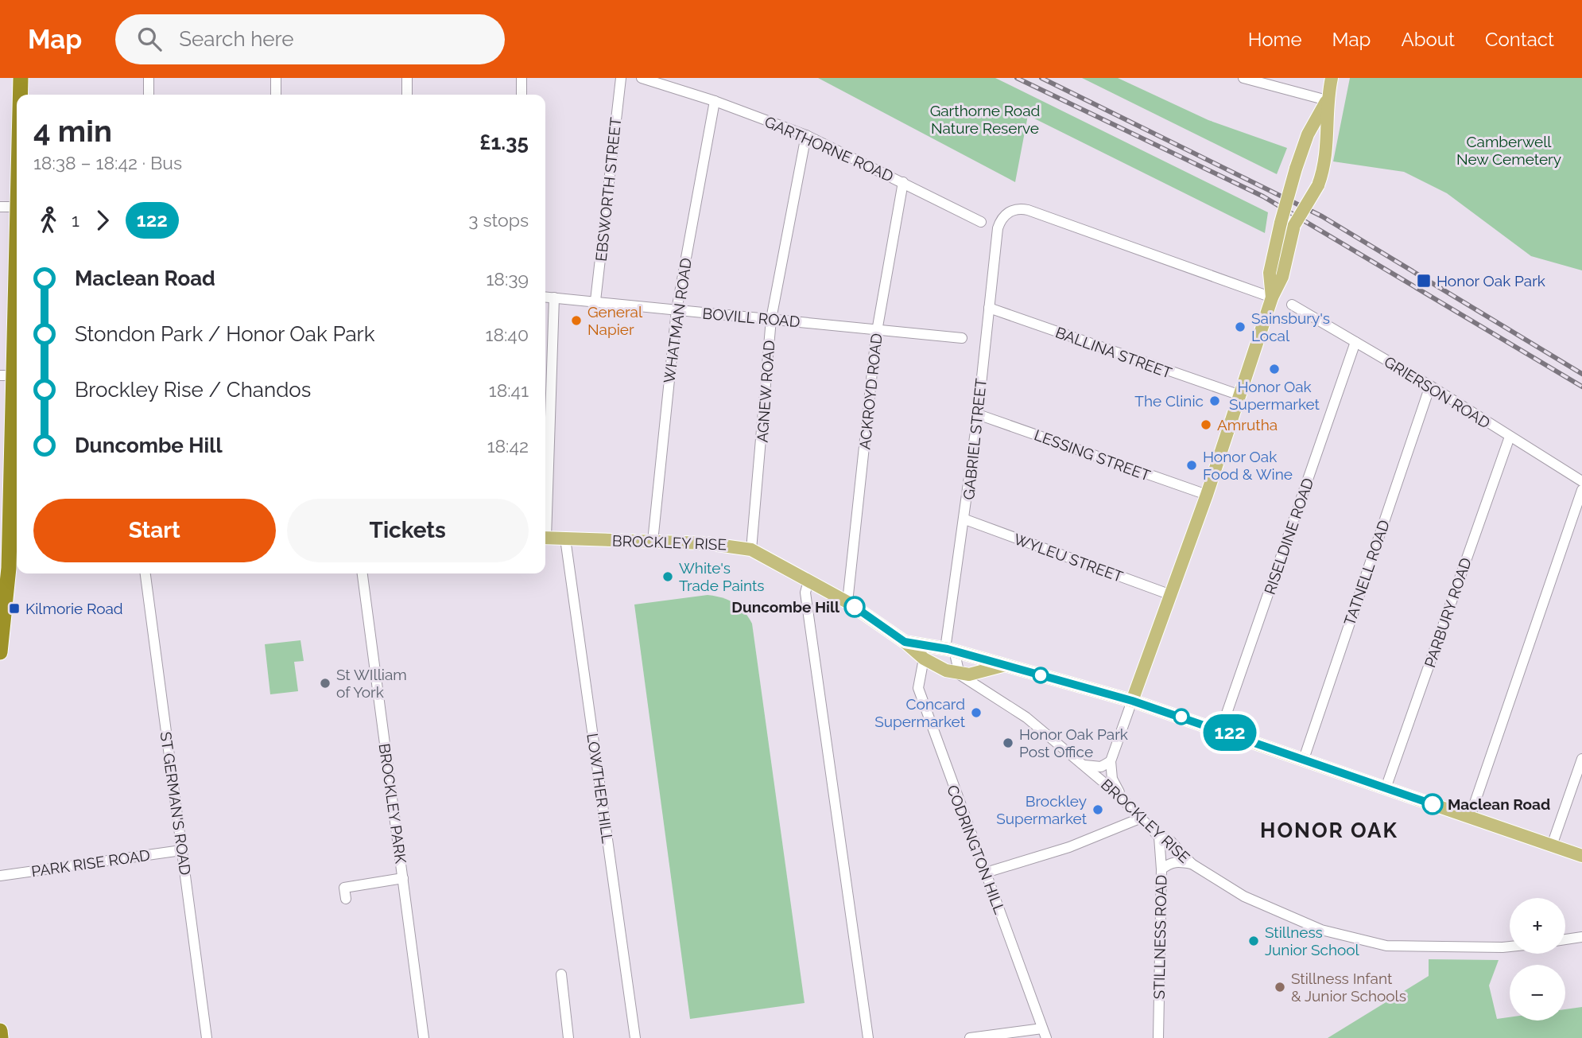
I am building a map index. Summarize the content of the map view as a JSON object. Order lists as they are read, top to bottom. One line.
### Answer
{"streets":{"main road":["BROCKLEY RISE"],"street":["GARTHORNE ROAD","EBSWORTH STREET","BOVILL ROAD","WHATMAN ROAD","BALLINA STREET","AGNEW ROAD","ACKROYD ROAD","GRIERSON ROAD","GABRIEL STREET","LESSING STREET","RISELDINE ROAD","WYLEU STREET","TATNELL ROAD","PARBURY ROAD","LOWTHER HILL","ST GERMAN'S ROAD","BROCKLEY PARK","CODRINGTON HILL","PARK RISE ROAD","STILLNESS ROAD"]},"crossings":[["GARTHORNE ROAD","WHATMAN ROAD"],["GARTHORNE ROAD","AGNEW ROAD"],["GARTHORNE ROAD","ACKROYD ROAD"],["EBSWORTH STREET","BOVILL ROAD"],["BOVILL ROAD","WHATMAN ROAD"],["BOVILL ROAD","AGNEW ROAD"],["BOVILL ROAD","ACKROYD ROAD"],["WHATMAN ROAD","BROCKLEY RISE"],["BALLINA STREET","GABRIEL STREET"],["AGNEW ROAD","BROCKLEY RISE"],["ACKROYD ROAD","BROCKLEY RISE"],["GRIERSON ROAD","RISELDINE ROAD"],["GRIERSON ROAD","TATNELL ROAD"],["GRIERSON ROAD","PARBURY ROAD"],["GABRIEL STREET","LESSING STREET"],["GABRIEL STREET","WYLEU STREET"],["BROCKLEY RISE","LOWTHER HILL"],["BROCKLEY RISE","CODRINGTON HILL"],["BROCKLEY RISE","STILLNESS ROAD"],["ST GERMAN'S ROAD","PARK RISE ROAD"]],"districts":["HONOR OAK"],"parks":["Garthorne Road Nature Reserve","Camberwell New Cemetery"],"places":{"transit":["Honor Oak Park","Kilmorie Road"],"other":["General Napier","Sainsbury's Local","Honor Oak Supermarket","The Clinic","Amrutha","Honor Oak Food & Wine","White's Trade Paints","Duncombe Hill","St WIlliam of York","Concard Supermarket","Honor Oak Park Post Office","Maclean Road","Brockley Supermarket","Stillness Junior School","Stillness Infant & Junior Schools"]},"lines":["bus line 122"],"page":{"header":"Map","search":"Search here","nav":["Home","Map","About","Contact"],"on_map":"122","heading":["4 min","18:38 – 18:42 · Bus","£1.35"],"legs":["1","122","3 stops"],"list":[{"name":"Maclean Road","value":"18:39"},{"name":"Stondon Park / Honor Oak Park","value":"18:40"},{"name":"Brockley Rise / Chandos","value":"18:41"},{"name":"Duncombe Hill","value":"18:42"}],"buttons":["Start","Tickets"],"map_buttons":["+","−"]}}
